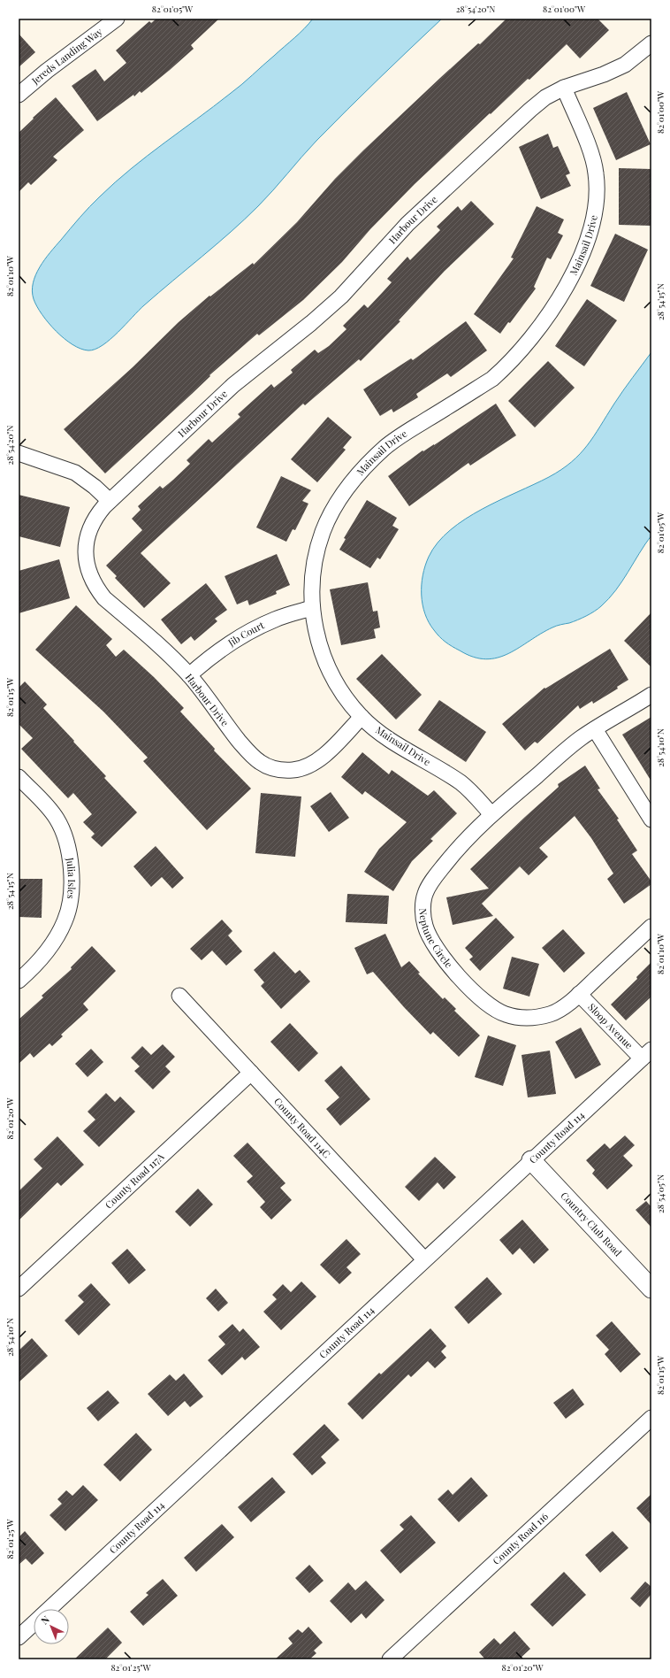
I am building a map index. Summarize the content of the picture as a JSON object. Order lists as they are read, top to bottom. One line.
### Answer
{"streets":{"street":["Jereds Landing Way","Harbour Drive","Mainsail Drive","Jib Court","Julia Isles","Neptune Circle","Sloop Avenue","County Road 114C","County Road 114","County Road 117A","Country Club Road","County Road 116"]},"crossings":[["Harbour Drive","Mainsail Drive"],["Harbour Drive","Jib Court"],["Mainsail Drive","Jib Court"],["Mainsail Drive","Neptune Circle"],["Neptune Circle","Sloop Avenue"],["Sloop Avenue","County Road 114"],["County Road 114C","County Road 114"],["County Road 114C","County Road 117A"],["County Road 114","Country Club Road"]],"north":"top left","coordinates":["82°01'05\"W","28°54'20\"N","82°01'00\"W","82°01'10\"W","28°54'15\"N","82°01'15\"W","28°54'10\"N","82°01'20\"W","28°54'05\"N","82°01'25\"W"]}
